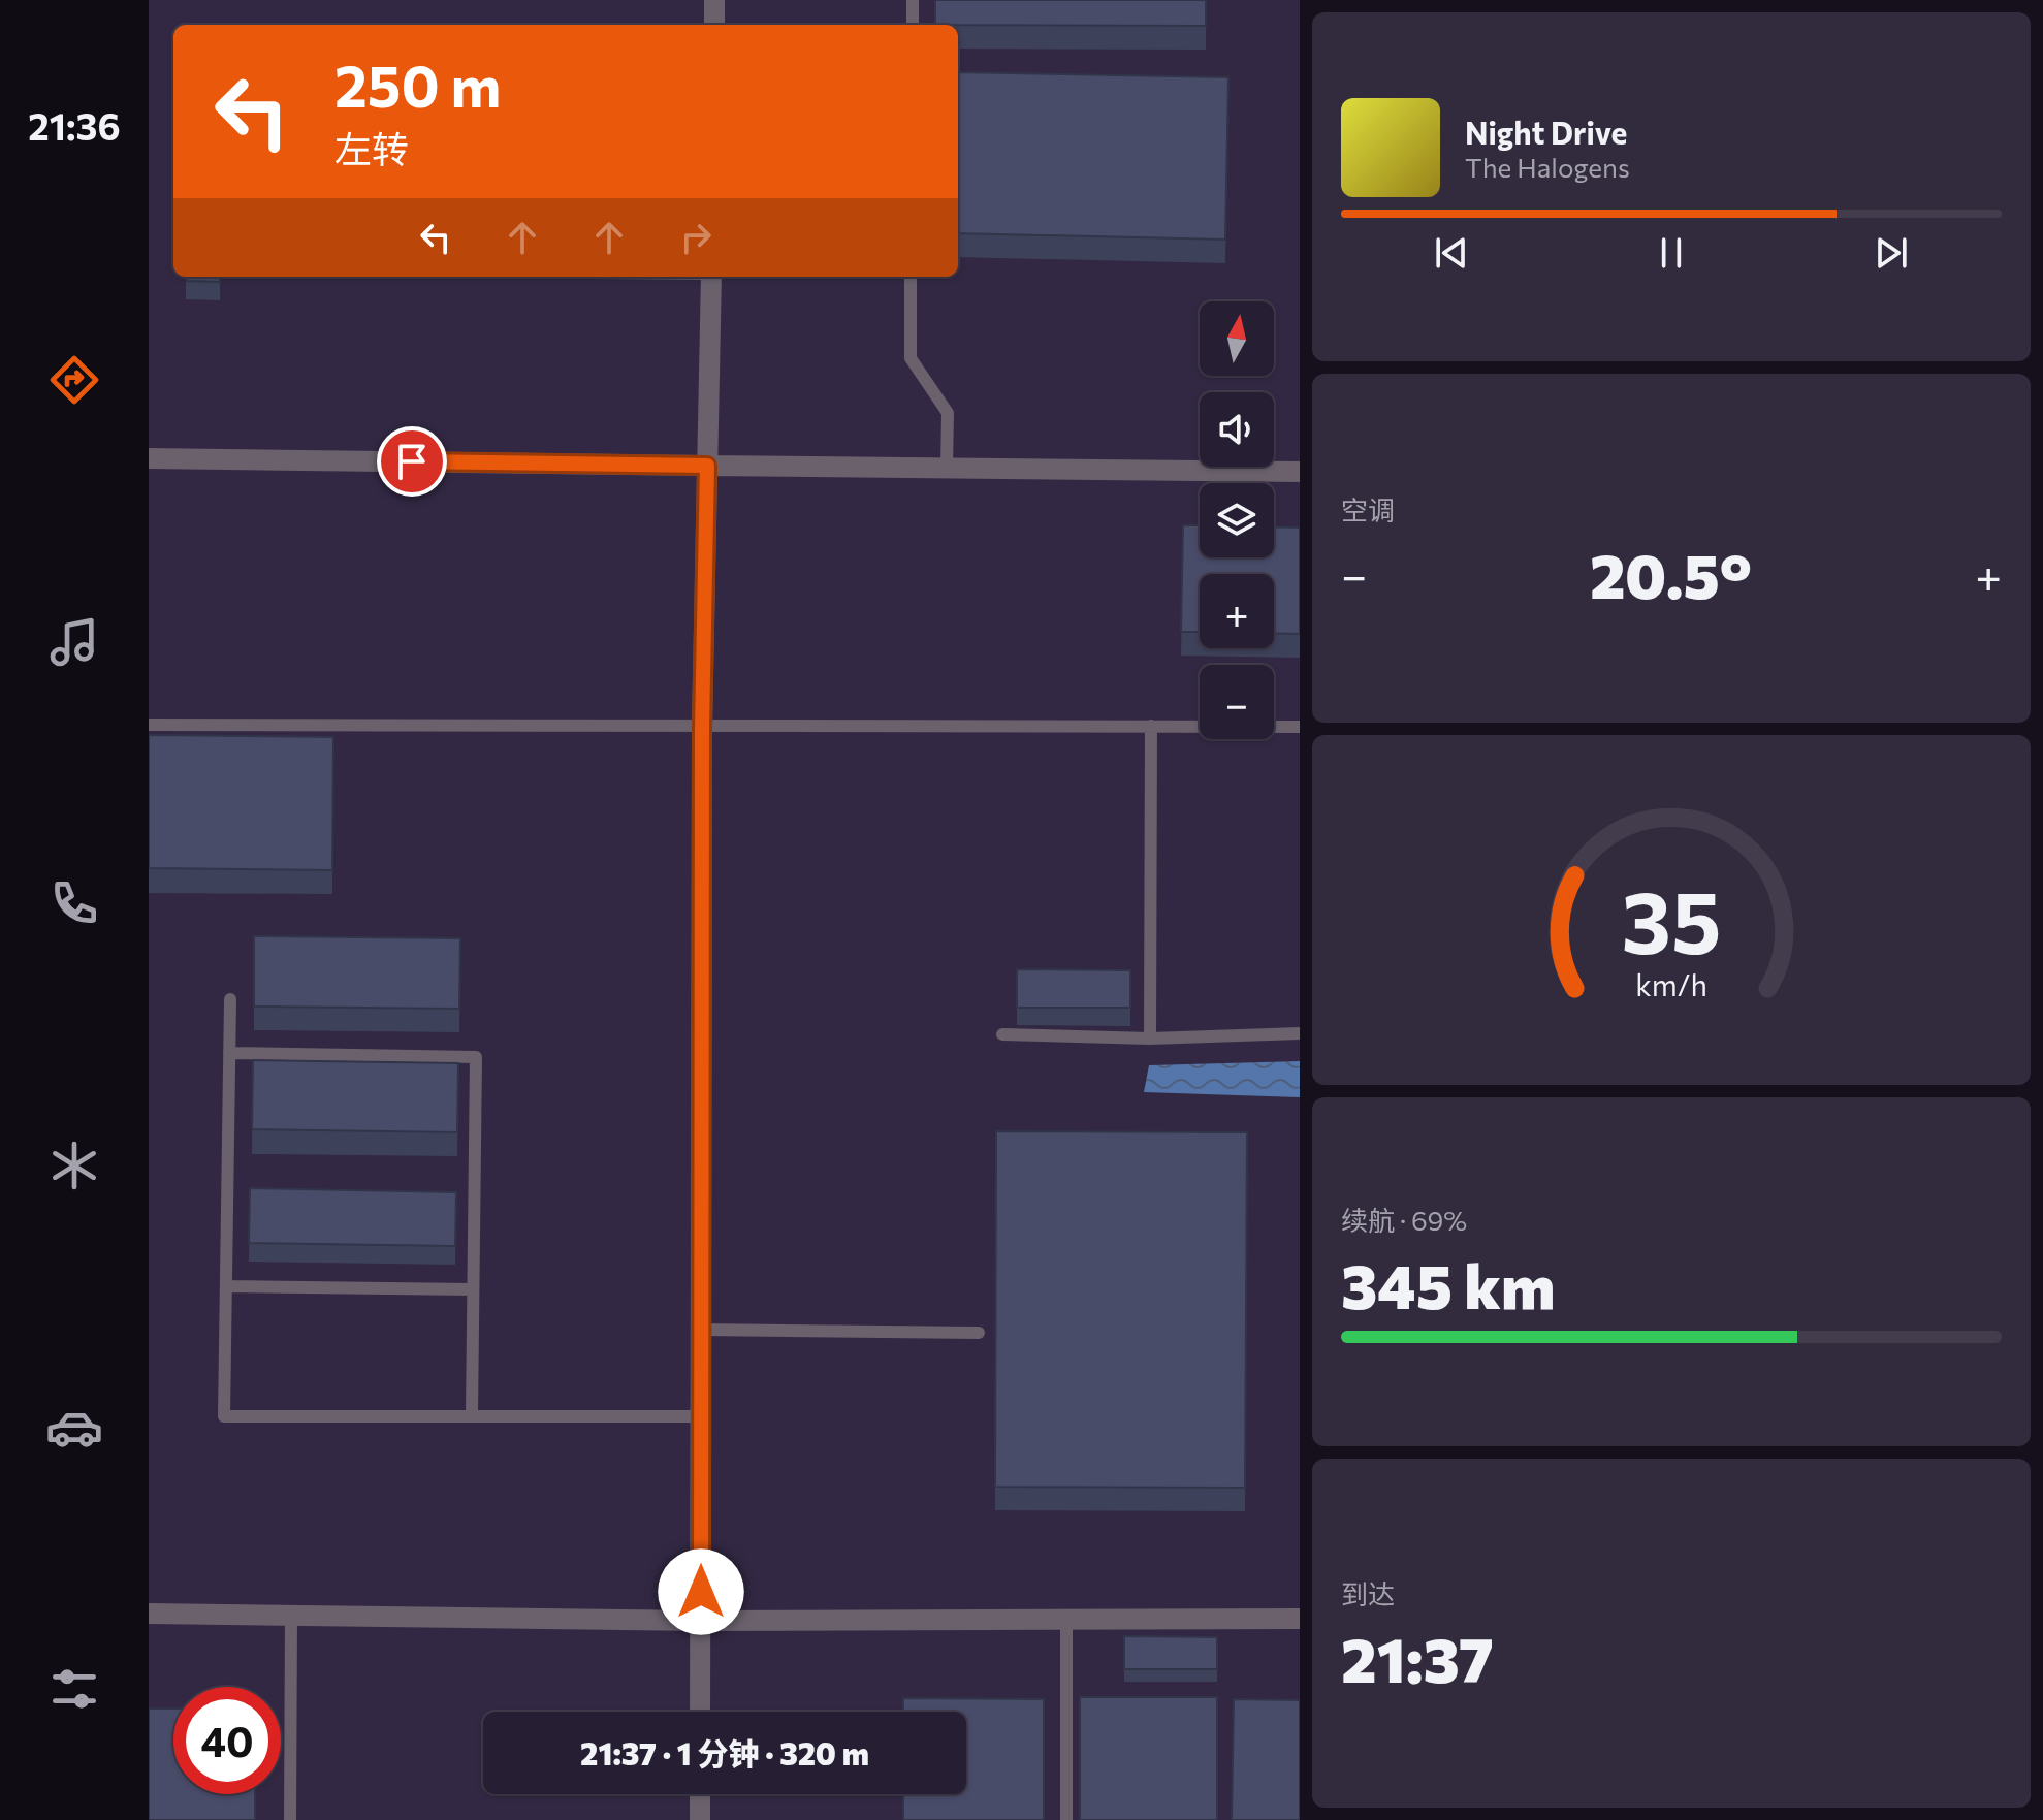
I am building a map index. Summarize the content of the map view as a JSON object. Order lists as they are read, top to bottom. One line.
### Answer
{"north":"top","page":{"tabs":"21:36","turn":["250 m","左转"],"song":["Night Drive","The Halogens"],"map_buttons":["+","−"],"tile":["空调",["续航 · 69%","345 km"],["到达","21:37"]],"heat":["−","20.5°","+"],"limit":"40","trip":"21:37 · 1 分钟 · 320 m","gauge":["35","km/h"]}}
